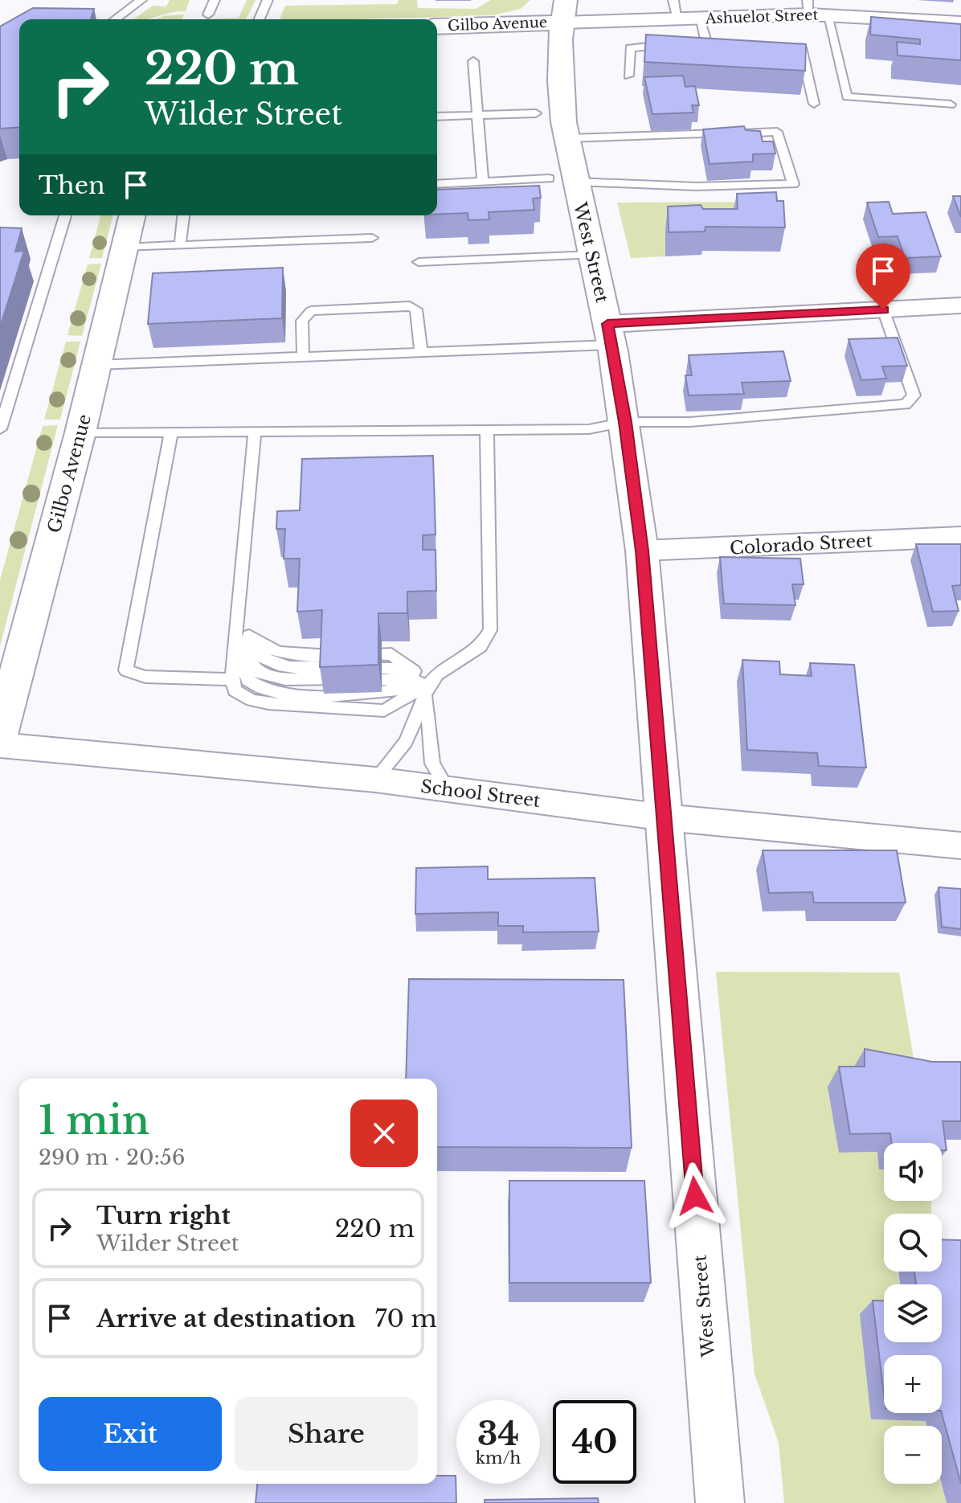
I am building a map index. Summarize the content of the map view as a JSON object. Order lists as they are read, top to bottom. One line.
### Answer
{"streets":{"street":["Ashuelot Street","Gilbo Avenue","West Street","Colorado Street","School Street"]},"crossings":[["Ashuelot Street","Gilbo Avenue"],["Ashuelot Street","West Street"],["Gilbo Avenue","West Street"],["West Street","Colorado Street"],["West Street","School Street"]],"page":{"turn":["220 m","Wilder Street"],"then":"Then","heading":["1 min","290 m · 20:56"],"map_buttons":["+","−"],"list":[{"name":"Turn right","note":"Wilder Street","value":"220 m"},{"name":"Arrive at destination","value":"70 m"}],"buttons":["Exit","Share"],"speed":"34 km/h","limit":"40"}}
